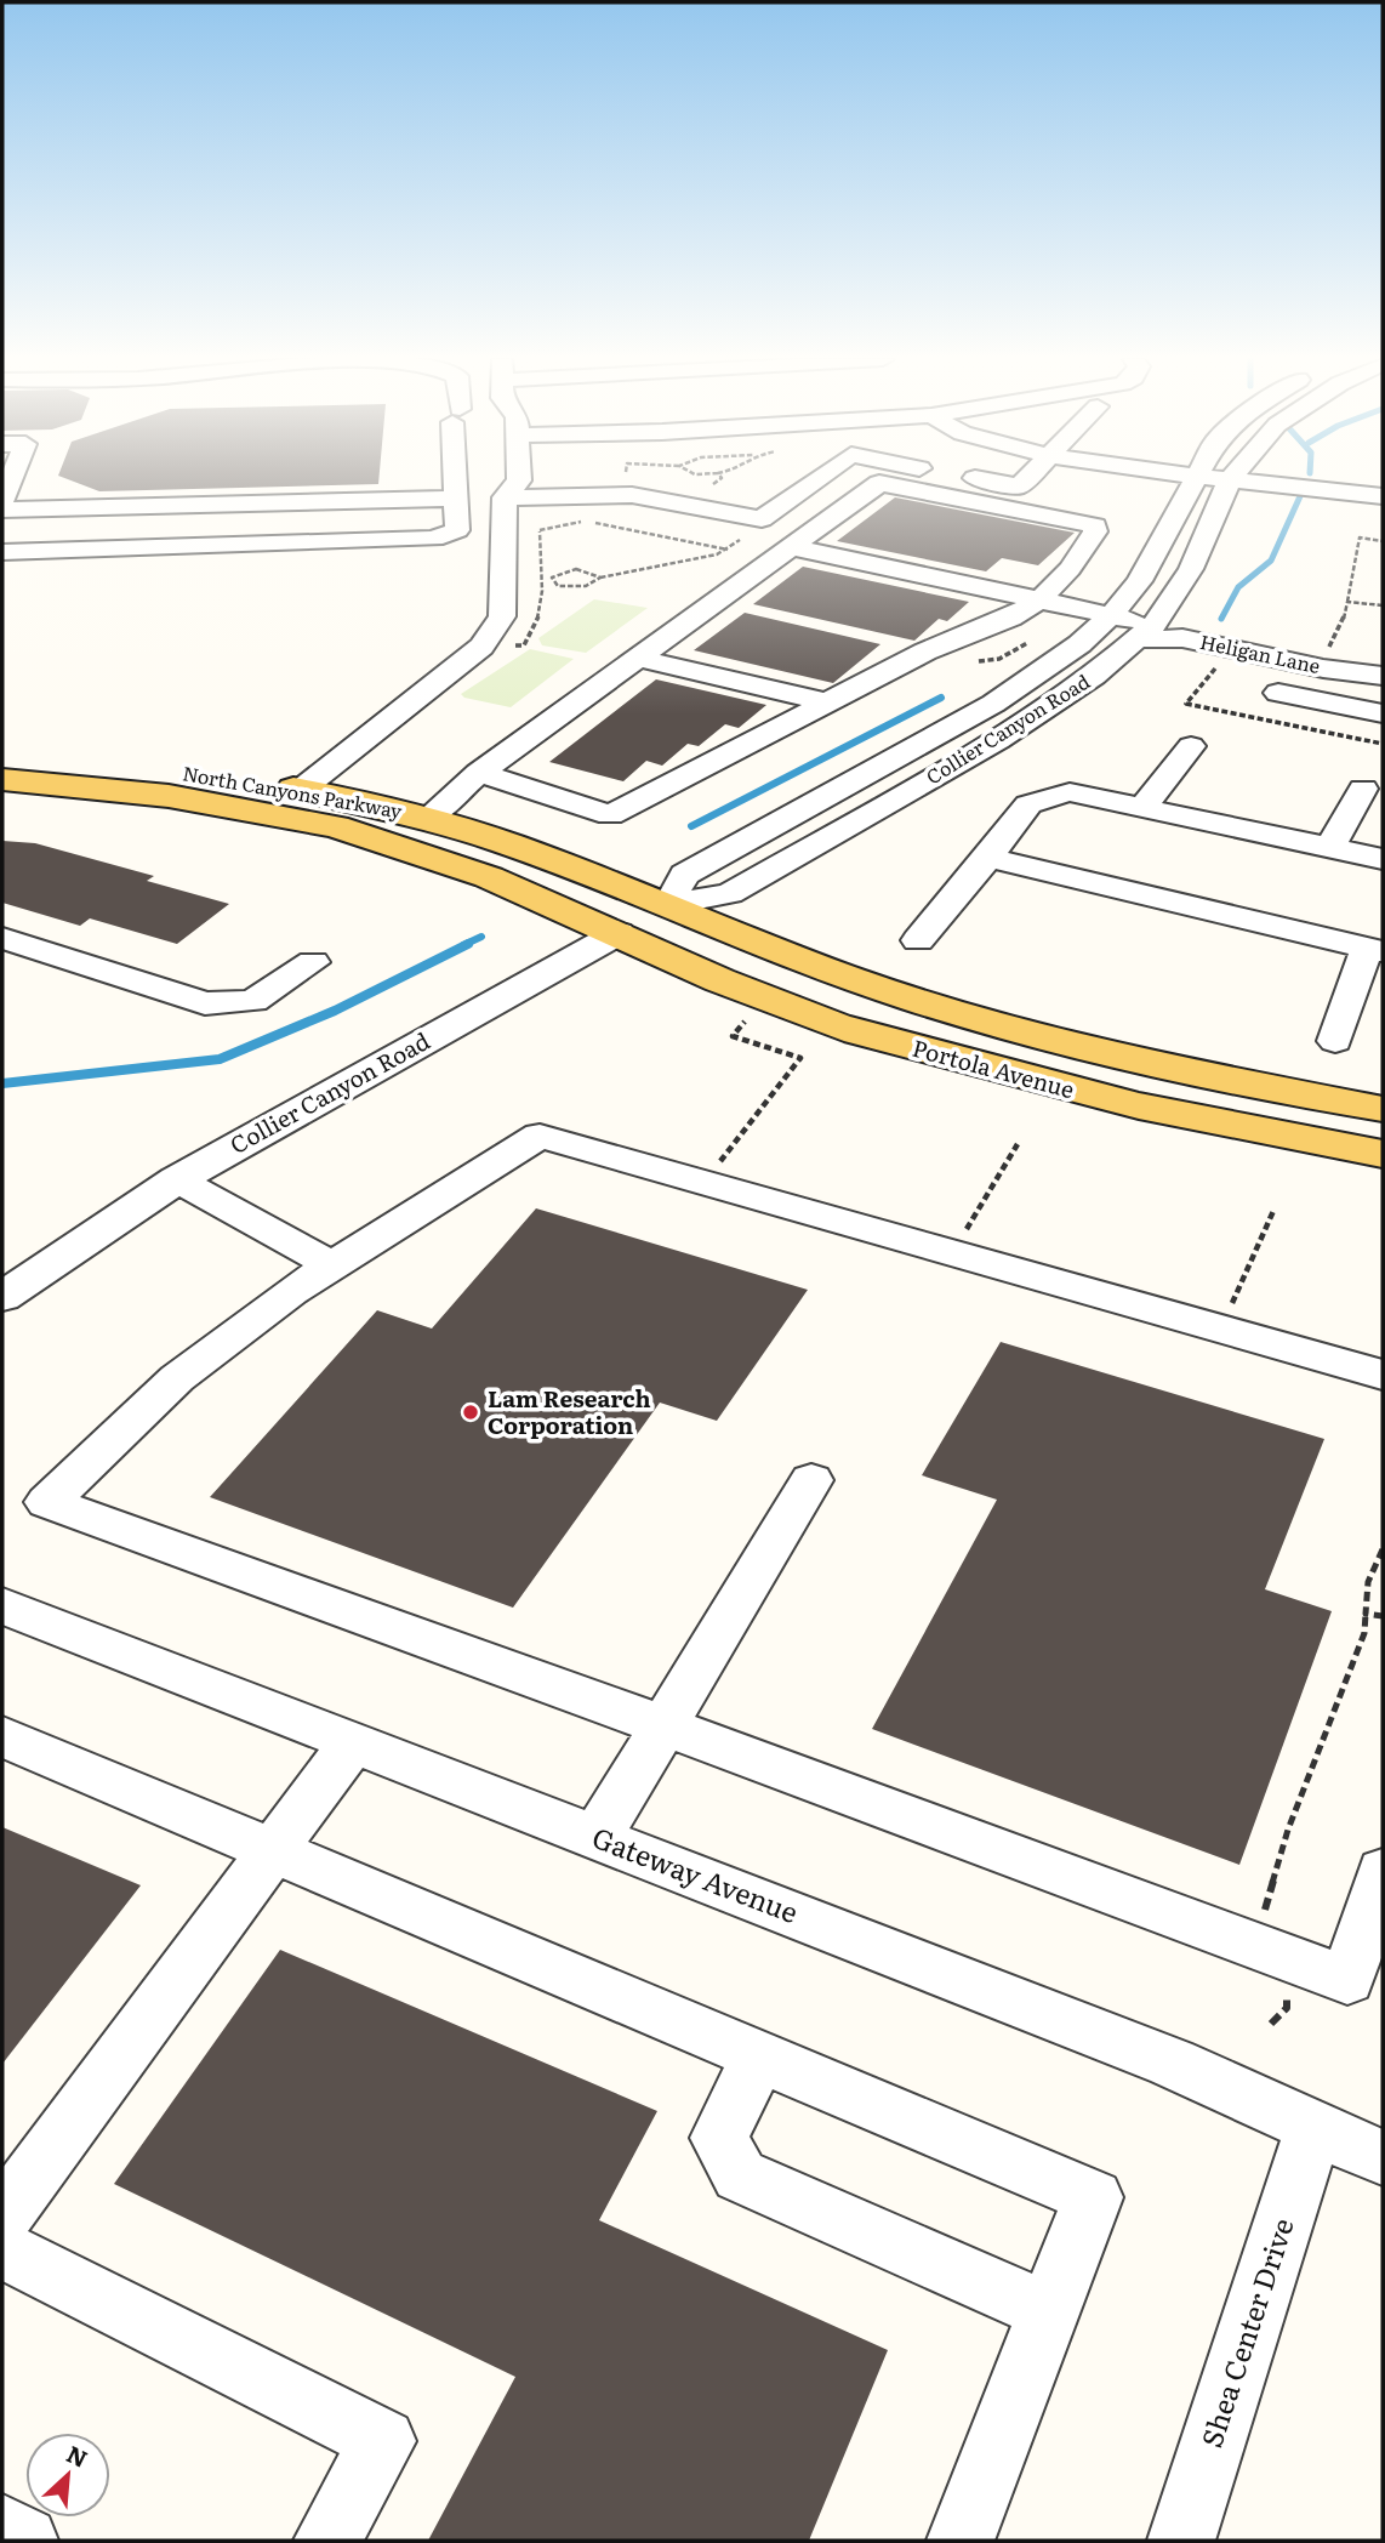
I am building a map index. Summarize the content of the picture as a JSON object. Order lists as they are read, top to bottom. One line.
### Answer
{"streets":{"main road":["Collier Canyon Road","North Canyons Parkway","Portola Avenue"],"street":["Heligan Lane","Gateway Avenue","Shea Center Drive"]},"crossings":[["Heligan Lane","Collier Canyon Road"],["Collier Canyon Road","North Canyons Parkway"],["Collier Canyon Road","Portola Avenue"],["North Canyons Parkway","Portola Avenue"],["Gateway Avenue","Shea Center Drive"]],"places":["Lam Research Corporation"],"north":"top right"}
